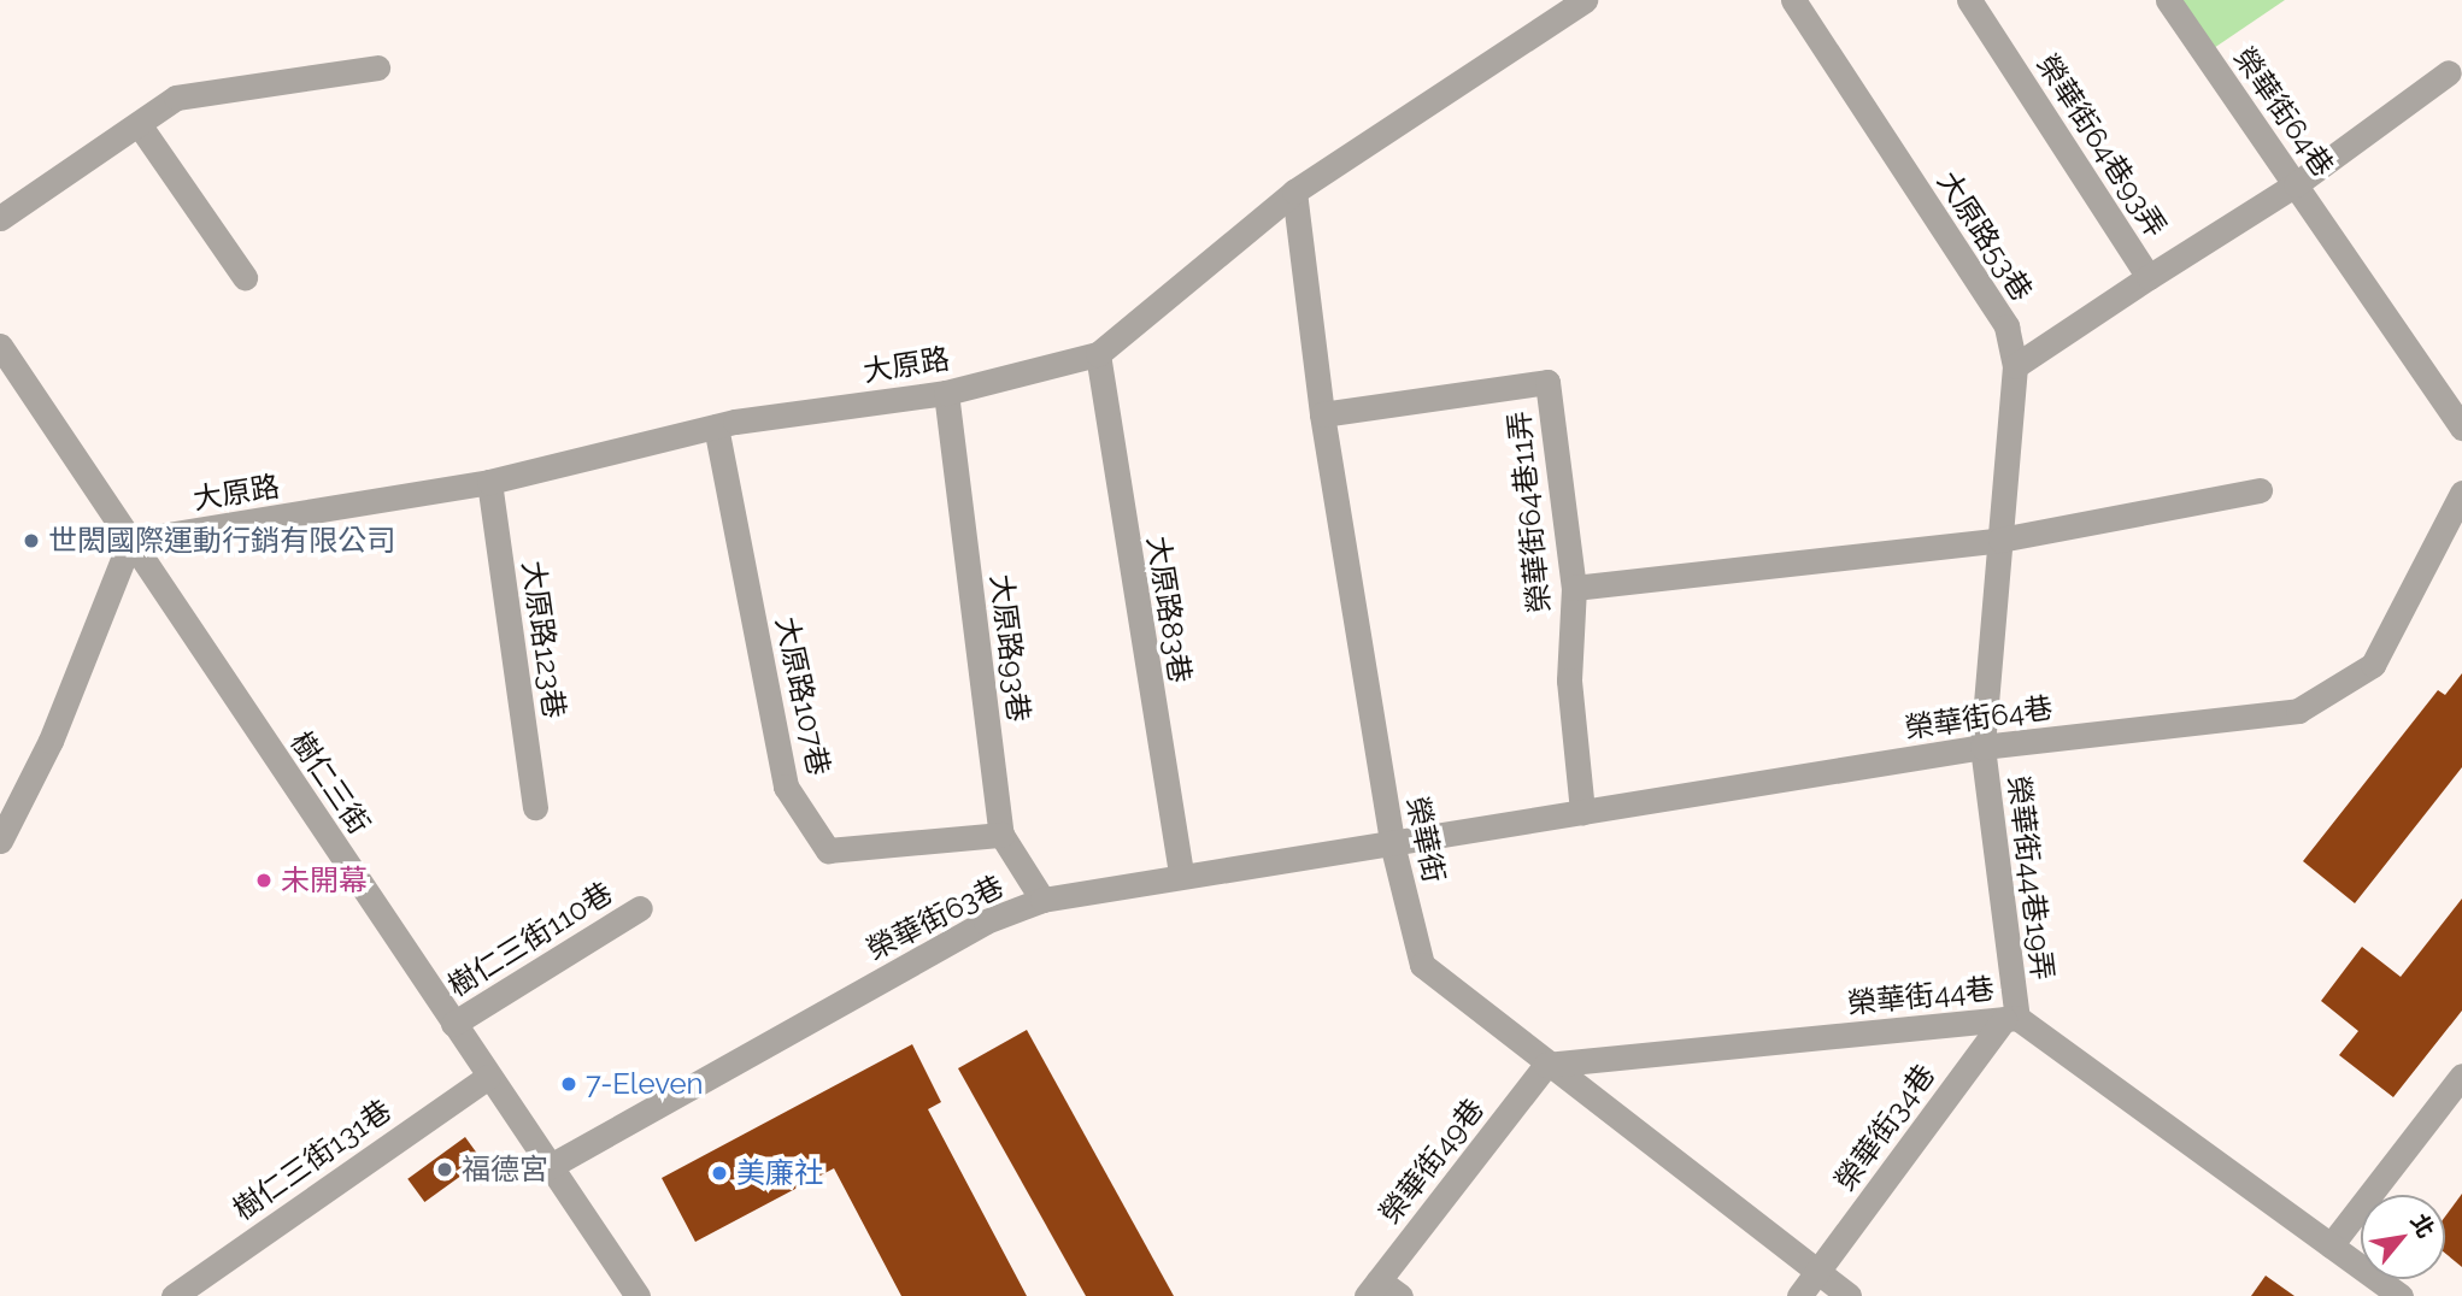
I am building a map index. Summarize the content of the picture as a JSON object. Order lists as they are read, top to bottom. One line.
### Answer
{"streets":{"street":["榮華街64巷","榮華街64巷93弄","大原路53巷","大原路","榮華街64巷11弄","大原路83巷","大原路123巷","大原路93巷","大原路107巷","樹仁三街","榮華街","榮華街44巷19弄","榮華街63巷","樹仁三街110巷","榮華街44巷","榮華街34巷","樹仁三街131巷","榮華街49巷"]},"crossings":[["榮華街64巷","大原路53巷"],["榮華街64巷","榮華街64巷11弄"],["榮華街64巷","榮華街"],["榮華街64巷","榮華街44巷19弄"],["榮華街64巷","榮華街63巷"],["榮華街64巷93弄","大原路53巷"],["大原路53巷","榮華街44巷19弄"],["大原路","大原路83巷"],["大原路","大原路123巷"],["大原路","大原路93巷"],["大原路","大原路107巷"],["大原路","樹仁三街"],["大原路","榮華街"],["榮華街64巷11弄","榮華街"],["大原路83巷","榮華街63巷"],["大原路93巷","大原路107巷"],["大原路93巷","榮華街63巷"],["樹仁三街","榮華街63巷"],["樹仁三街","樹仁三街110巷"],["樹仁三街","樹仁三街131巷"],["榮華街","榮華街63巷"],["榮華街","榮華街44巷"],["榮華街","榮華街34巷"],["榮華街","榮華街49巷"],["榮華街44巷19弄","榮華街44巷"],["榮華街44巷19弄","榮華街34巷"],["榮華街44巷","榮華街34巷"],["榮華街44巷","榮華街49巷"]],"places":["世閎國際運動行銷有限公司","未開幕","7-Eleven","福德宮","美廉社"],"north":"top right"}
